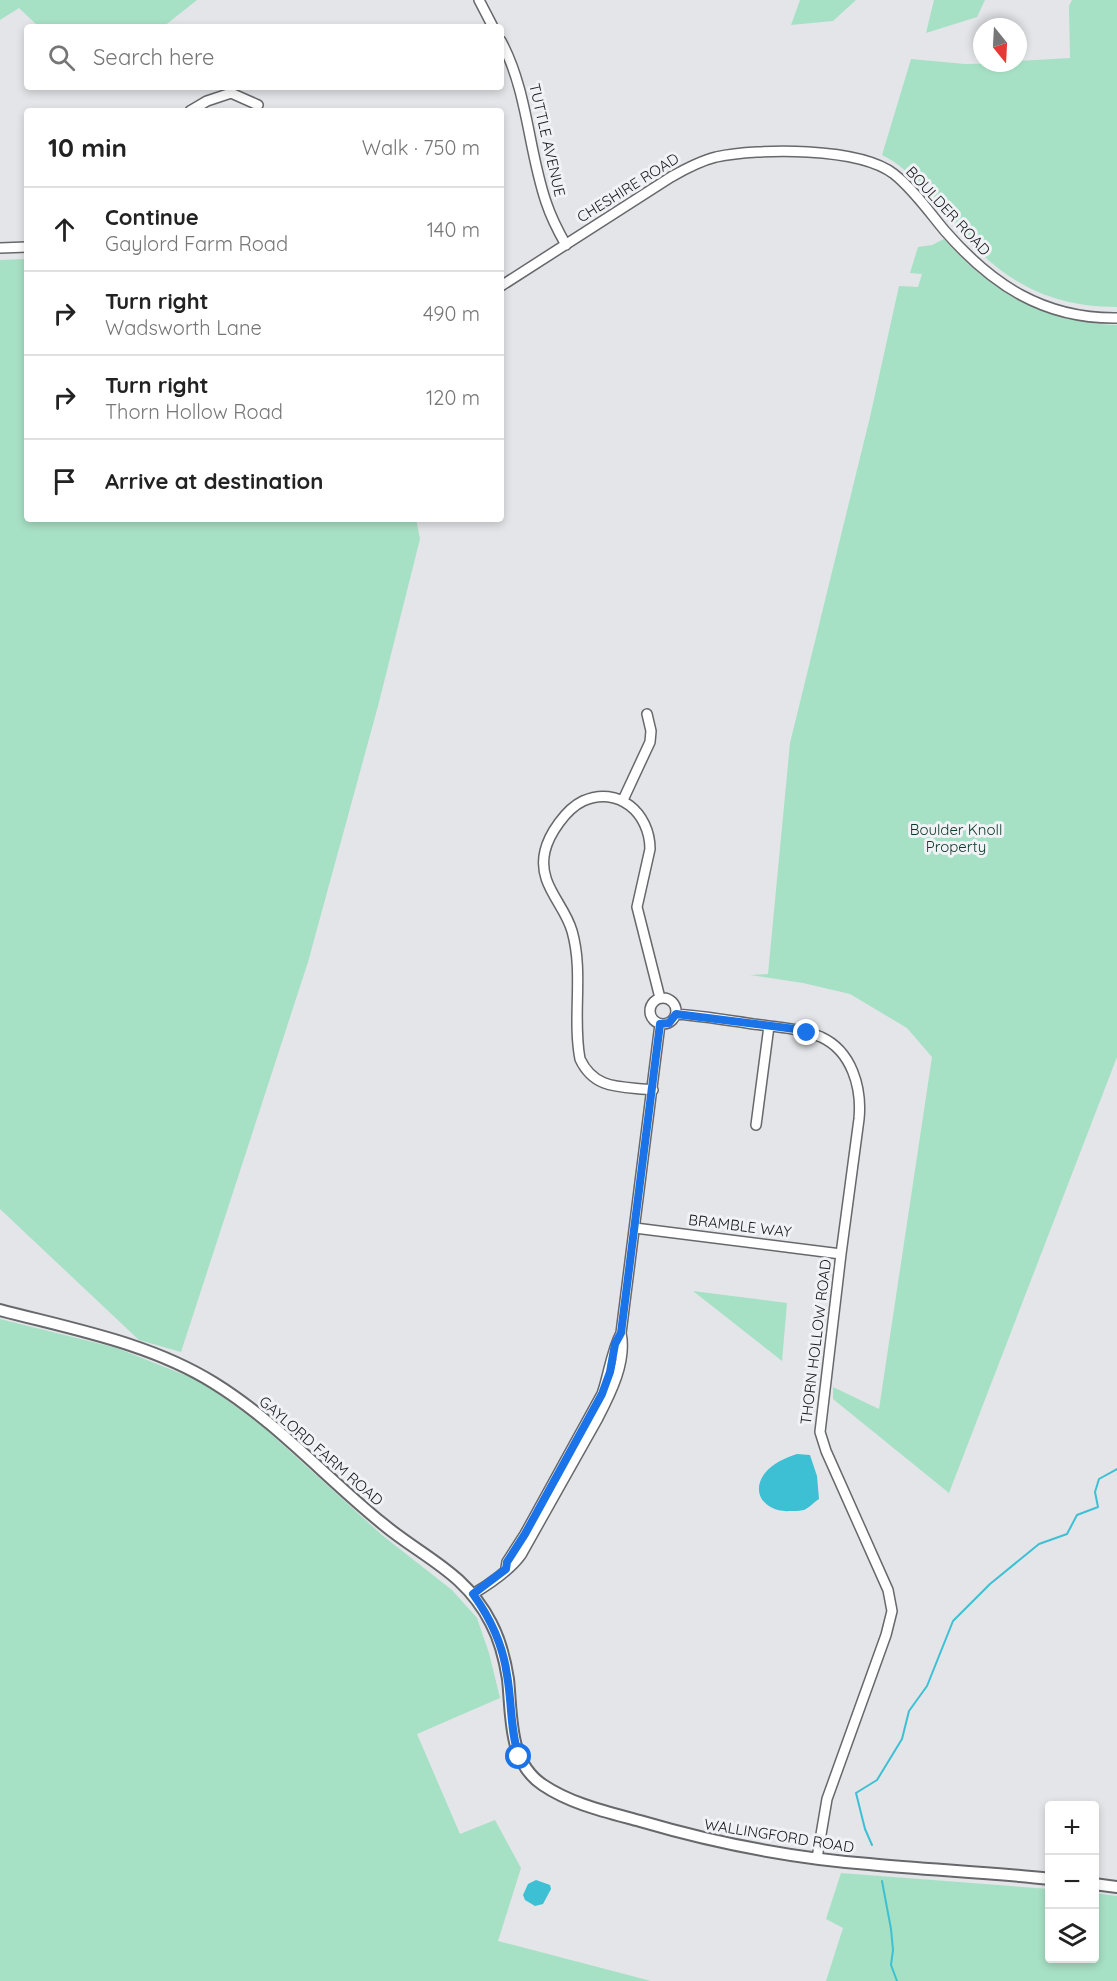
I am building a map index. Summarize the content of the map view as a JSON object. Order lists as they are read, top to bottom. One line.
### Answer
{"streets":{"street":["TUTTLE AVENUE","CHESHIRE ROAD","BOULDER ROAD","BRAMBLE WAY","THORN HOLLOW ROAD","GAYLORD FARM ROAD","WALLINGFORD ROAD"]},"crossings":[["TUTTLE AVENUE","CHESHIRE ROAD"],["CHESHIRE ROAD","BOULDER ROAD"],["BRAMBLE WAY","THORN HOLLOW ROAD"],["THORN HOLLOW ROAD","WALLINGFORD ROAD"],["GAYLORD FARM ROAD","WALLINGFORD ROAD"]],"parks":["Boulder Knoll Property"],"north":"bottom","page":{"search":"Search here","heading":["10 min","Walk · 750 m"],"list":[["Continue","Gaylord Farm Road","140 m"],["Turn right","Wadsworth Lane","490 m"],["Turn right","Thorn Hollow Road","120 m"],"Arrive at destination"],"map_buttons":["+","−"]}}
